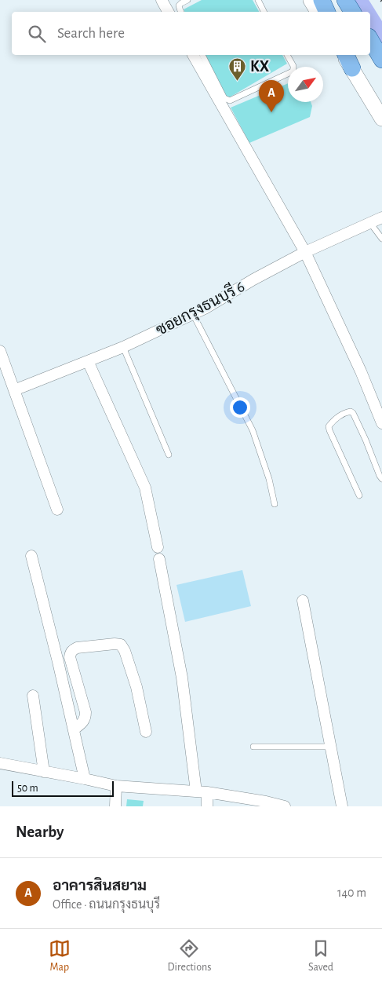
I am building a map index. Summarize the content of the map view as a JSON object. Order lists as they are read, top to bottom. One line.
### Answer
{"streets":{"street":["ซอยกรุงธนบุรี 6"]},"places":{"building":["KX"]},"scale_bar":"50 m","north":"top right","page":{"search":"Search here","pins":"A","scale":"50 m","heading":"Nearby","list":[{"mark":"A","name":"อาคารสินสยาม","note":"Office · ถนนกรุงธนบุรี","value":"140 m"}],"nav":["Map","Directions","Saved"]}}
